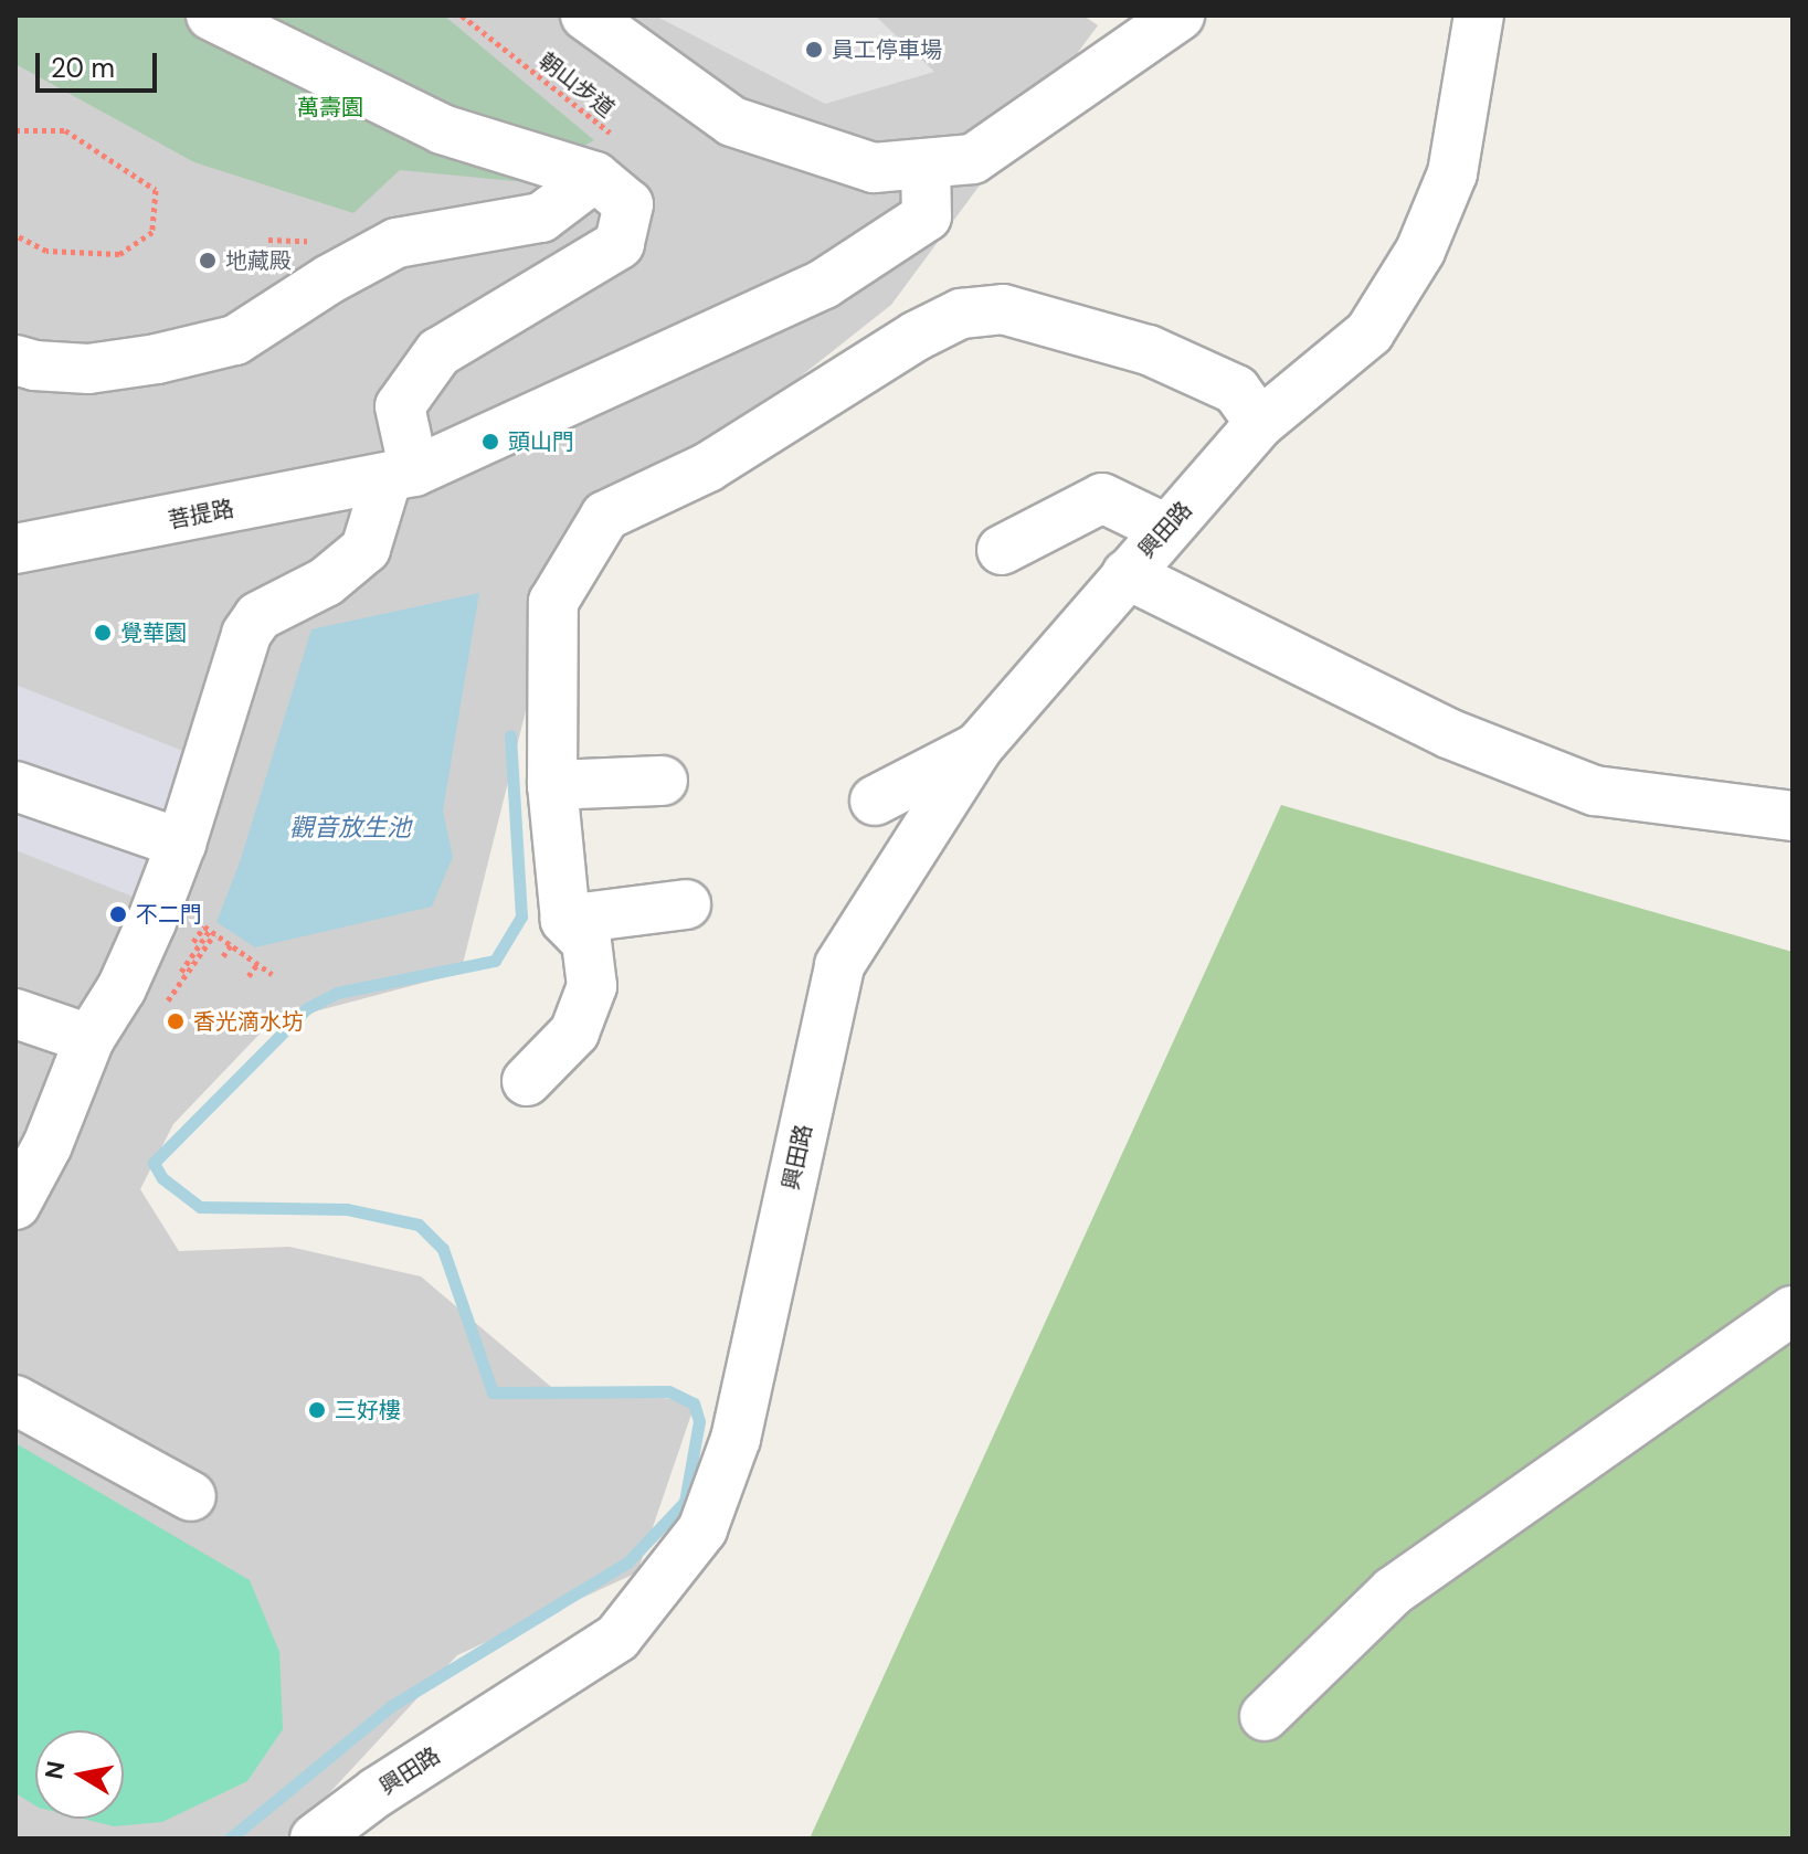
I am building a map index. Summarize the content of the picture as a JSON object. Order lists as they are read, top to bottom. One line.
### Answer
{"streets":{"street":["菩提路","興田路"],"path":["朝山步道"]},"water":["觀音放生池"],"parks":["萬壽園"],"places":["員工停車場","地藏殿","頭山門","覺華園","不二門","香光滴水坊","三好樓"],"scale_bar":"20 m","north":"left"}
